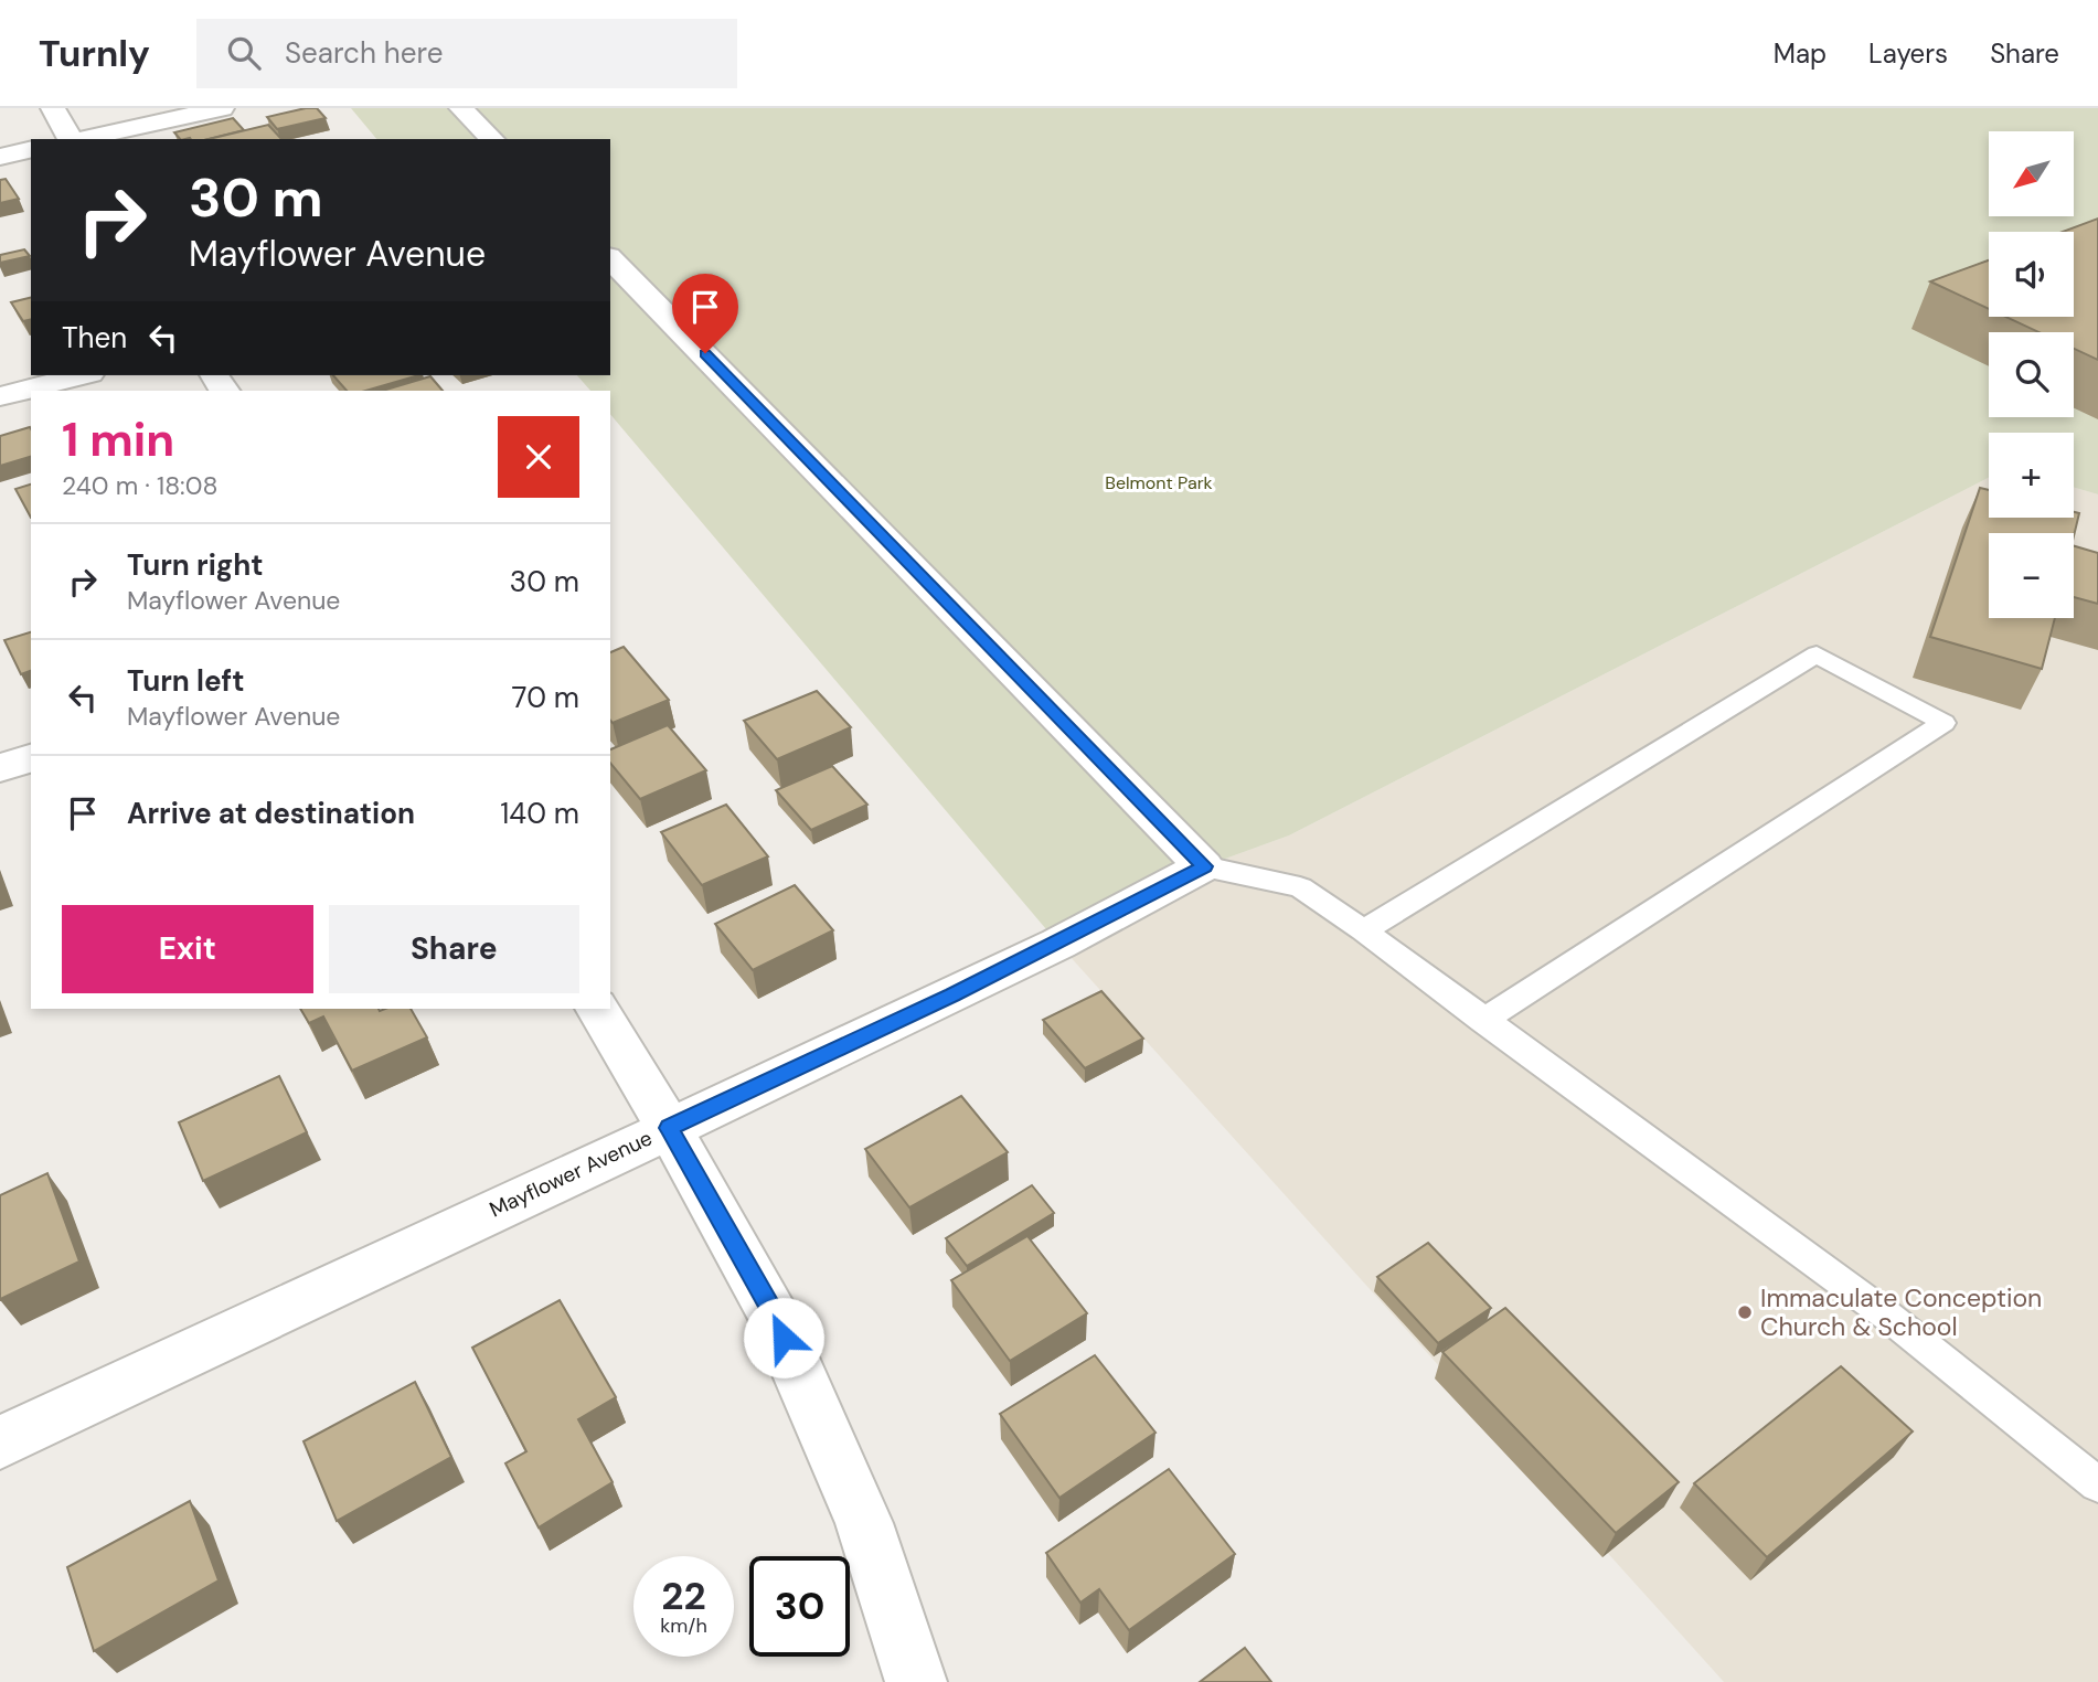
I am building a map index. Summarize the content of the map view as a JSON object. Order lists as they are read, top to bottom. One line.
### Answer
{"streets":{"street":["Mayflower Avenue"]},"parks":["Belmont Park"],"places":["Immaculate Conception Church & School"],"north":"bottom left","page":{"header":"Turnly","search":"Search here","nav":["Map","Layers","Share"],"map_buttons":["+","−"],"turn":["30 m","Mayflower Avenue"],"then":"Then","heading":["1 min","240 m · 18:08"],"list":[{"name":"Turn right","note":"Mayflower Avenue","value":"30 m"},{"name":"Turn left","note":"Mayflower Avenue","value":"70 m"},{"name":"Arrive at destination","value":"140 m"}],"buttons":["Exit","Share"],"speed":"22 km/h","limit":"30"}}
